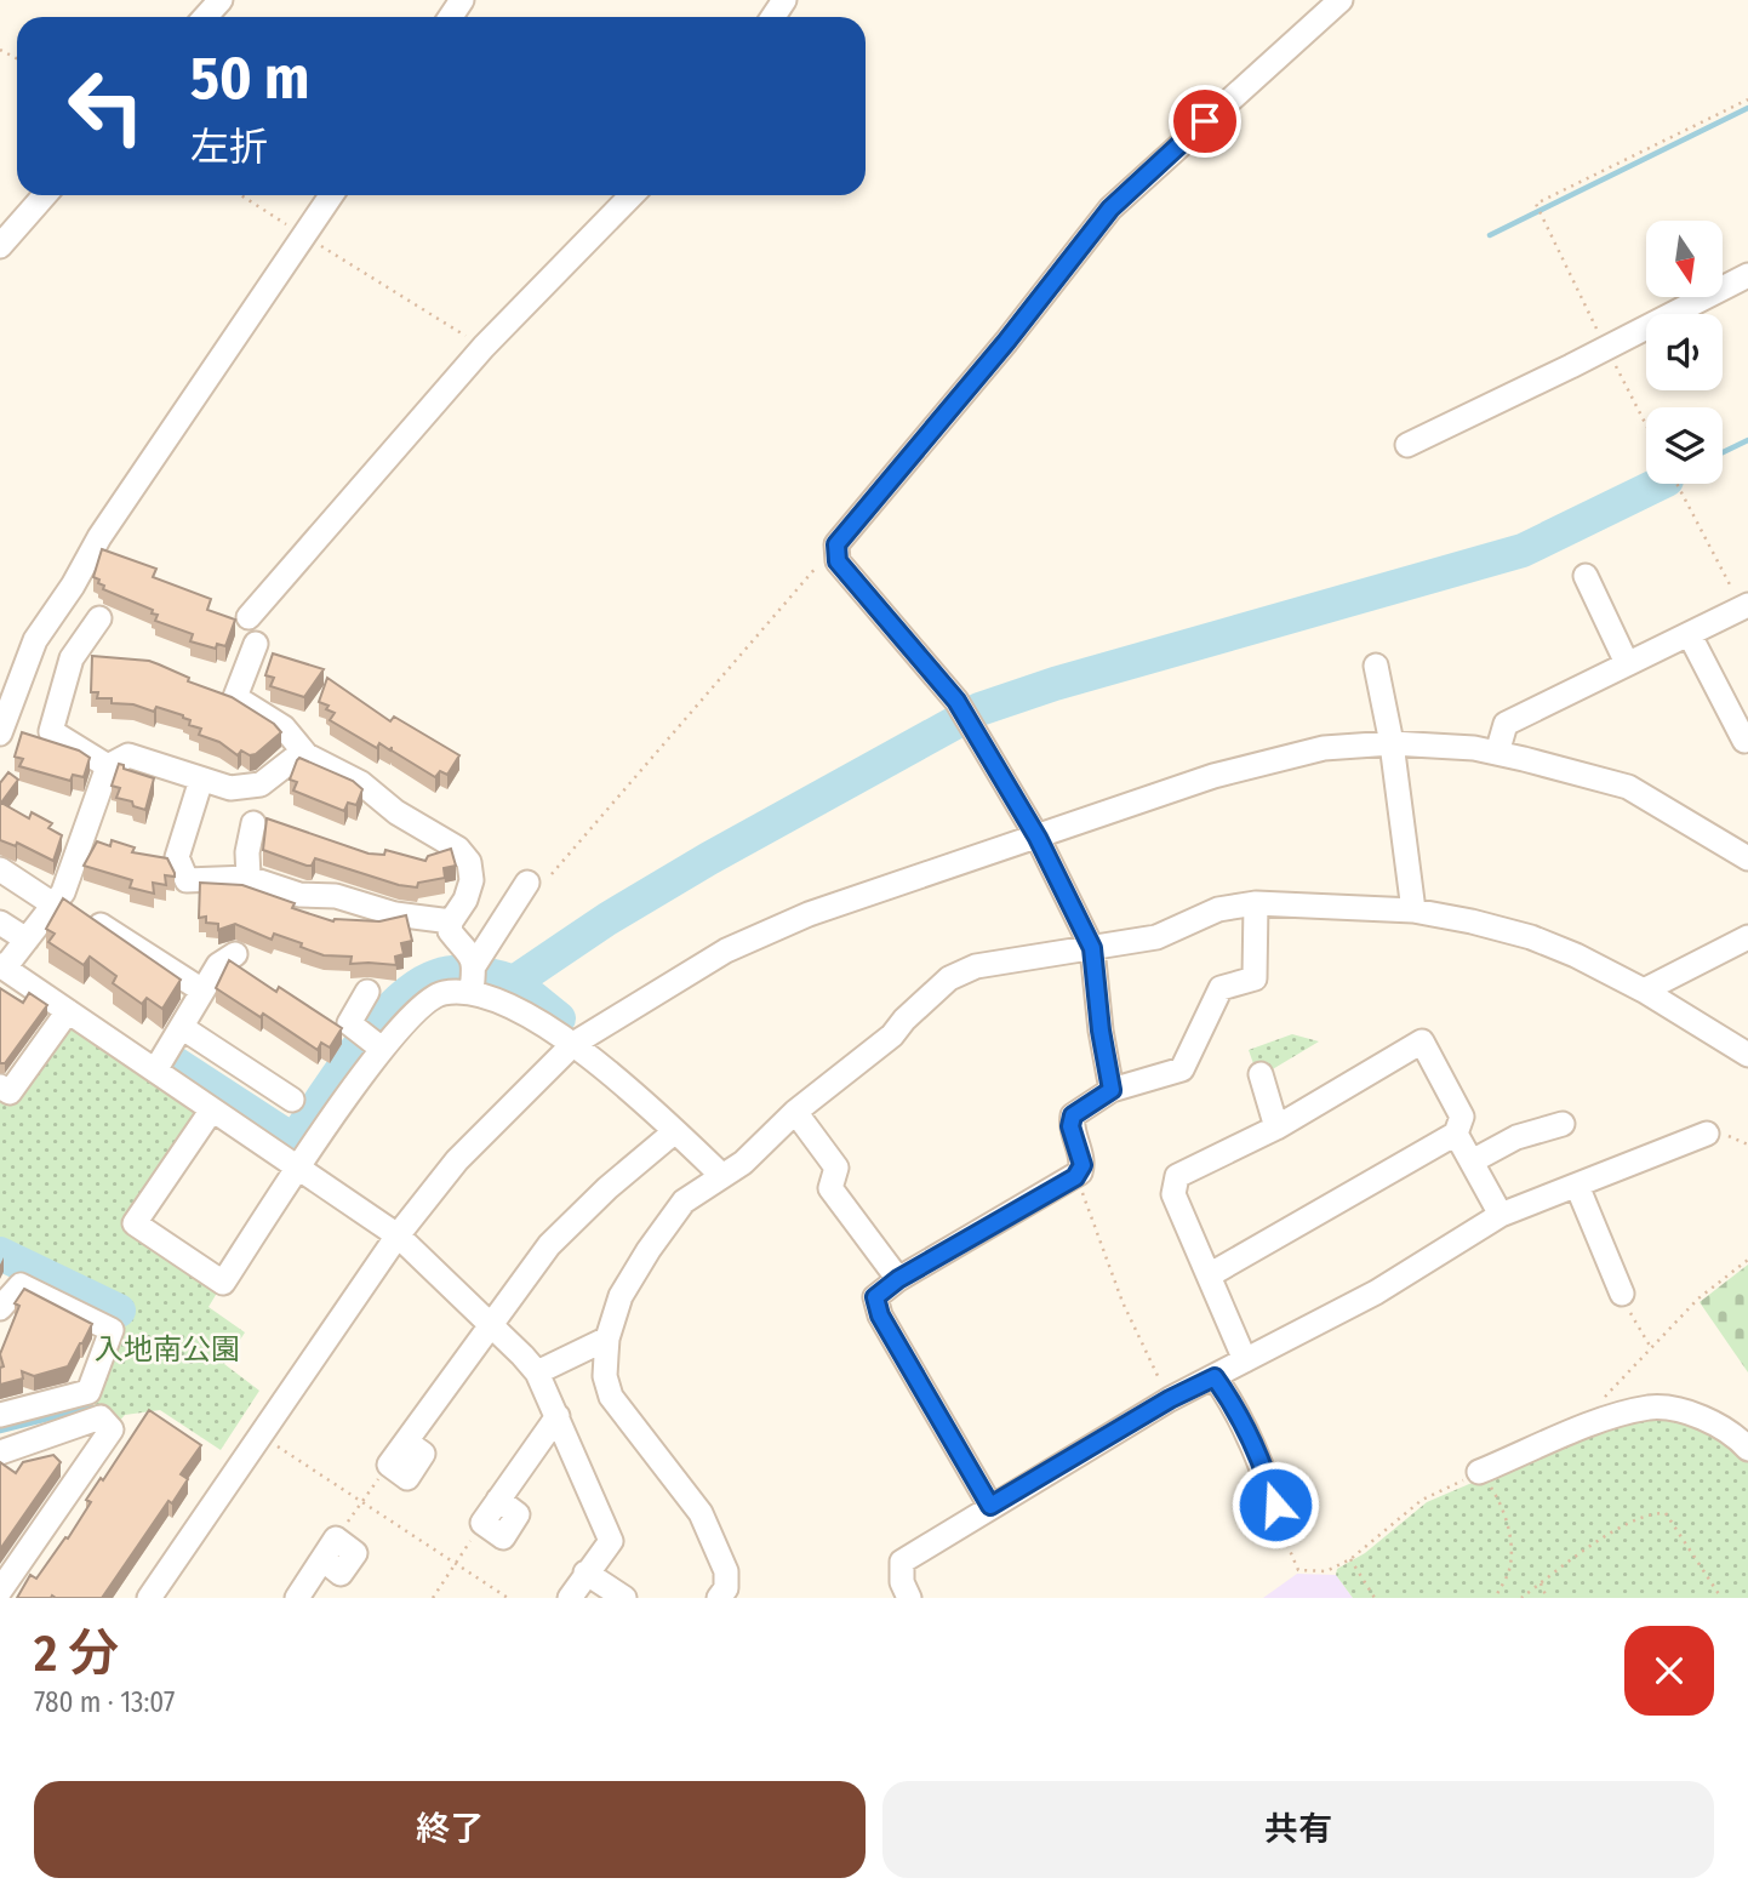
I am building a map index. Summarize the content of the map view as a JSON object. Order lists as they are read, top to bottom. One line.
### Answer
{"parks":["入地南公園"],"north":"bottom","page":{"turn":["50 m","左折"],"heading":["2 分","780 m · 13:07"],"buttons":["終了","共有"]}}
